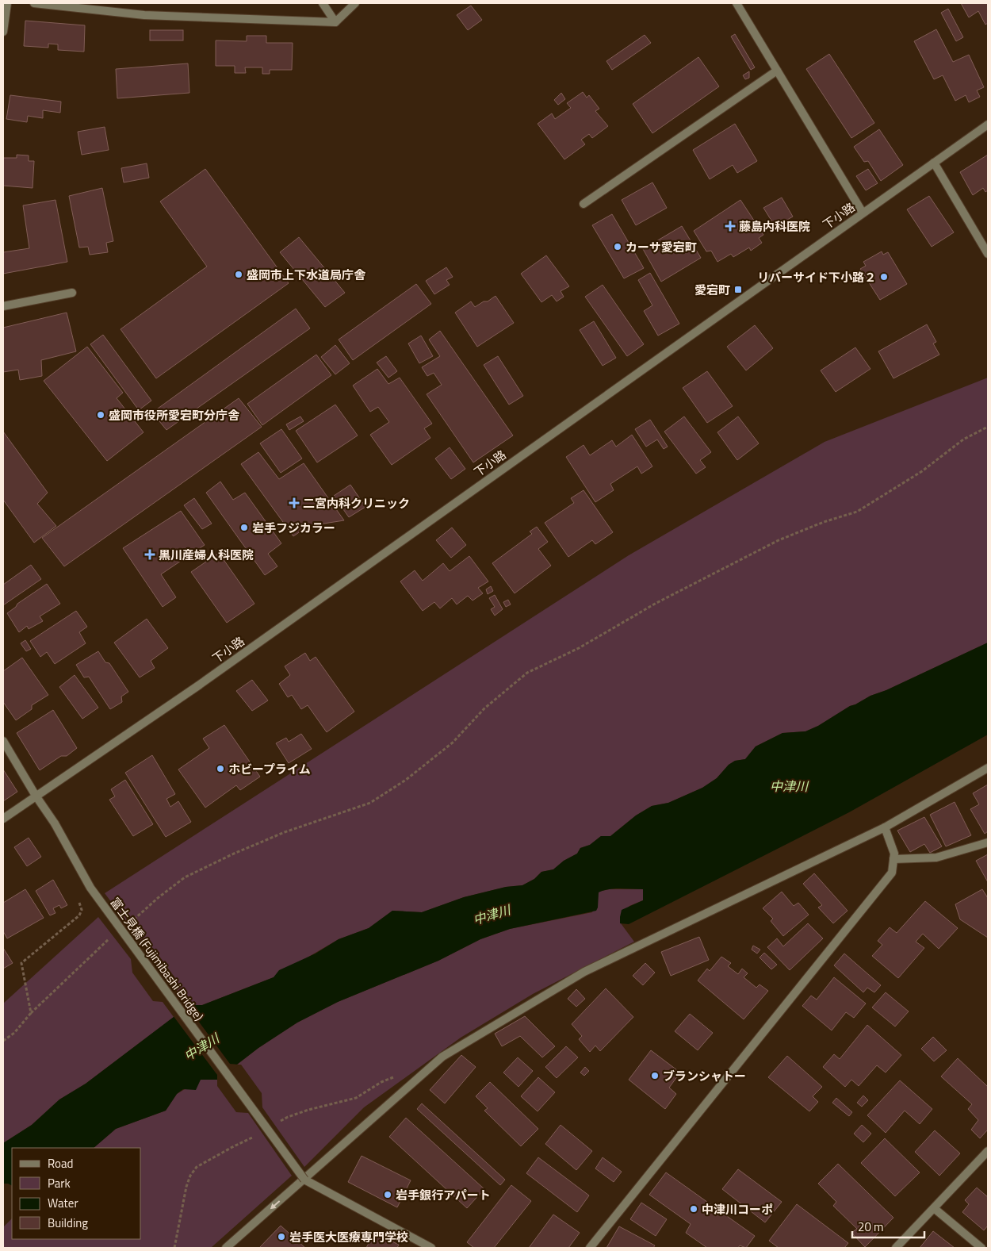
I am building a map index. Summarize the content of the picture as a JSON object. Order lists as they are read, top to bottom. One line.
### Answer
{"streets":{"street":["下小路","富士見橋 (Fujimibashi Bridge)"]},"crossings":[["下小路","富士見橋 (Fujimibashi Bridge)"]],"water":["中津川"],"places":{"health":["藤島内科医院","二宮内科クリニック","黒川産婦人科医院"],"other":["カーサ愛宕町","盛岡市上下水道局庁舎","リバーサイド下小路２","盛岡市役所愛宕町分庁舎","岩手フジカラー","ホビープライム","ブランシャトー","岩手銀行アパート","中津川コーポ","岩手医大医療専門学校"],"transit":["愛宕町"]},"legend":["Road","Park","Water","Building"],"scale_bar":"20 m"}
